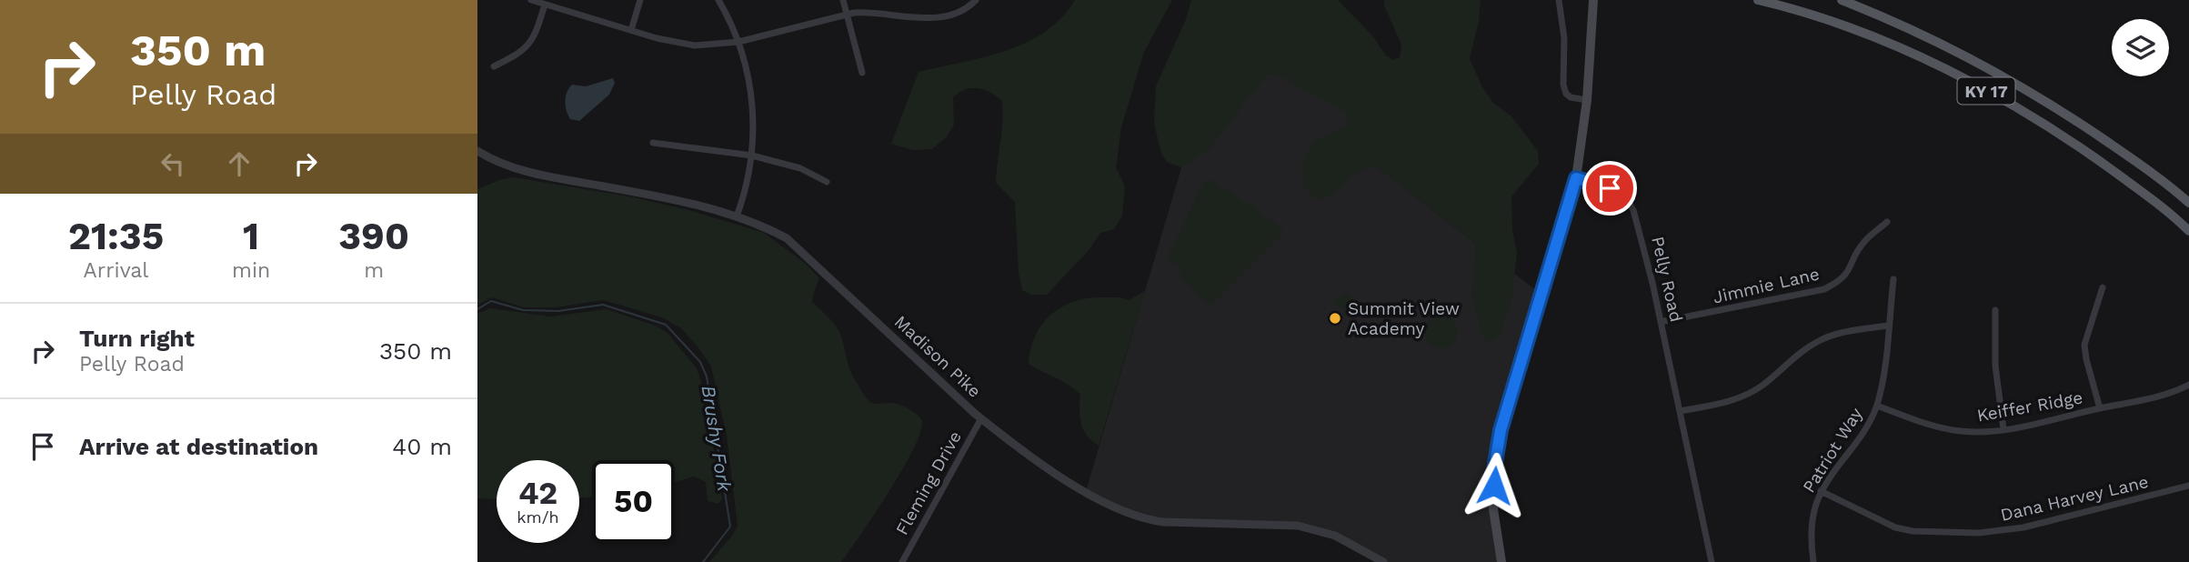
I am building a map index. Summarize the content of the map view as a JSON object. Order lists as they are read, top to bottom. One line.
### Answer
{"streets":{"main road":["KY 17"],"street":["Pelly Road","Jimmie Lane","Madison Pike","Keiffer Ridge","Patriot Way","Fleming Drive","Dana Harvey Lane"]},"crossings":[["Pelly Road","Jimmie Lane"],["Madison Pike","Fleming Drive"],["Keiffer Ridge","Patriot Way"],["Patriot Way","Dana Harvey Lane"]],"water":["Brushy Fork"],"places":["Summit View Academy"],"page":{"turn":["350 m","Pelly Road"],"eta":["21:35","Arrival","1","min","390","m"],"list":[{"name":"Turn right","note":"Pelly Road","value":"350 m"},{"name":"Arrive at destination","value":"40 m"}],"speed":"42 km/h","limit":"50"}}
